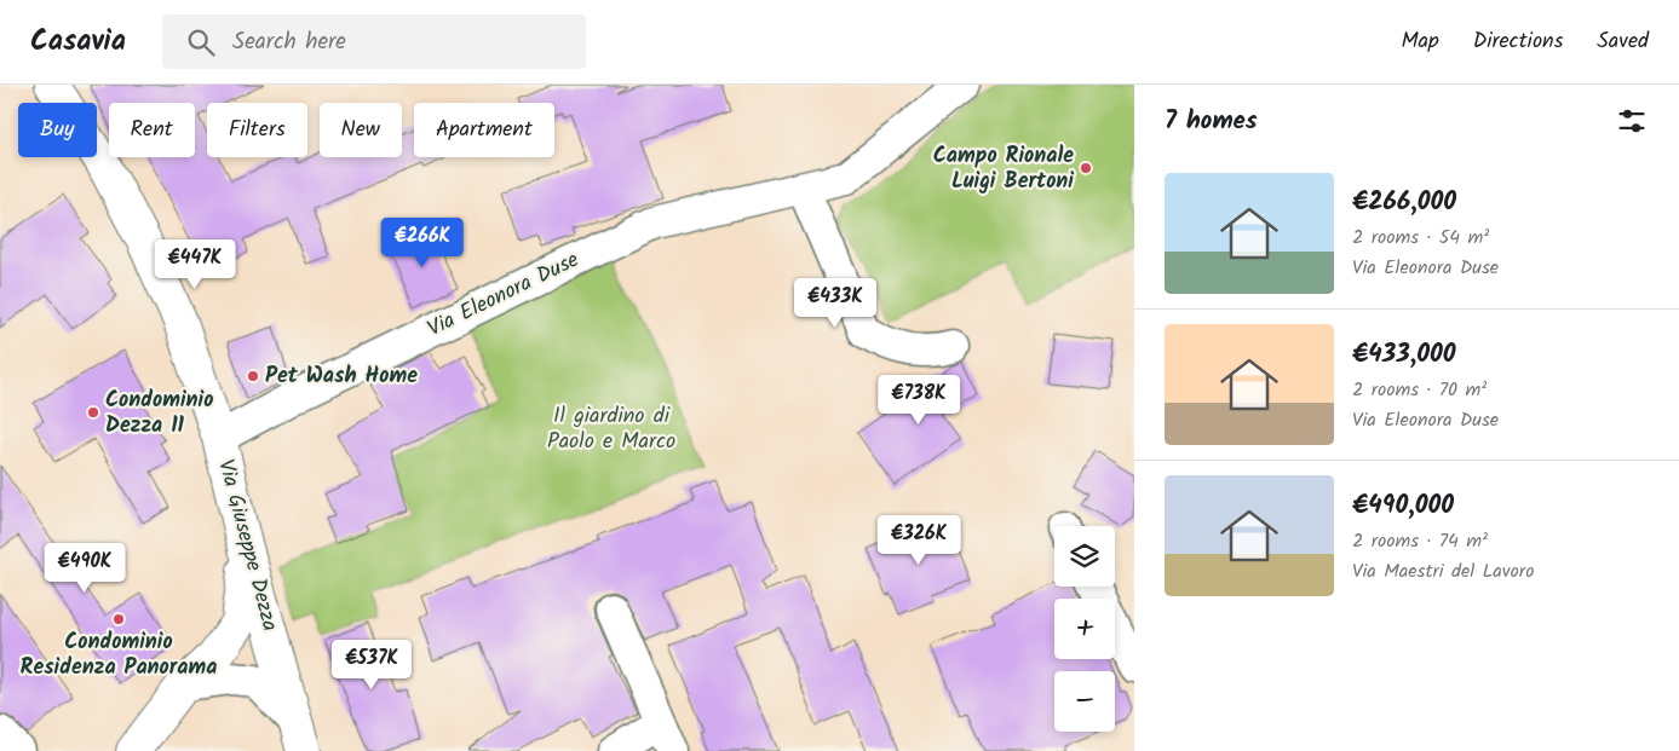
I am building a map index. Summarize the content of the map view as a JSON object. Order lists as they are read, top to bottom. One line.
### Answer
{"streets":{"street":["Via Eleonora Duse","Via Giuseppe Dezza"]},"crossings":[["Via Eleonora Duse","Via Giuseppe Dezza"]],"parks":["Il giardino di Paolo e Marco"],"places":["Campo Rionale Luigi Bertoni","Pet Wash Home","Condominio Dezza 11","Condominio Residenza Panorama"],"page":{"header":"Casavia","search":"Search here","nav":["Map","Directions","Saved"],"heading":"7 homes","chip":["Buy","Rent","Filters","New","Apartment"],"list":[{"name":"€266,000","note":"2 rooms · 54 m² · Via Eleonora Duse"},{"name":"€433,000","note":"2 rooms · 70 m² · Via Eleonora Duse"},{"name":"€490,000","note":"2 rooms · 74 m² · Via Maestri del Lavoro"}],"price":["€266K","€447K","€433K","€738K","€326K","€490K","€537K"],"map_buttons":["+","−"]}}
